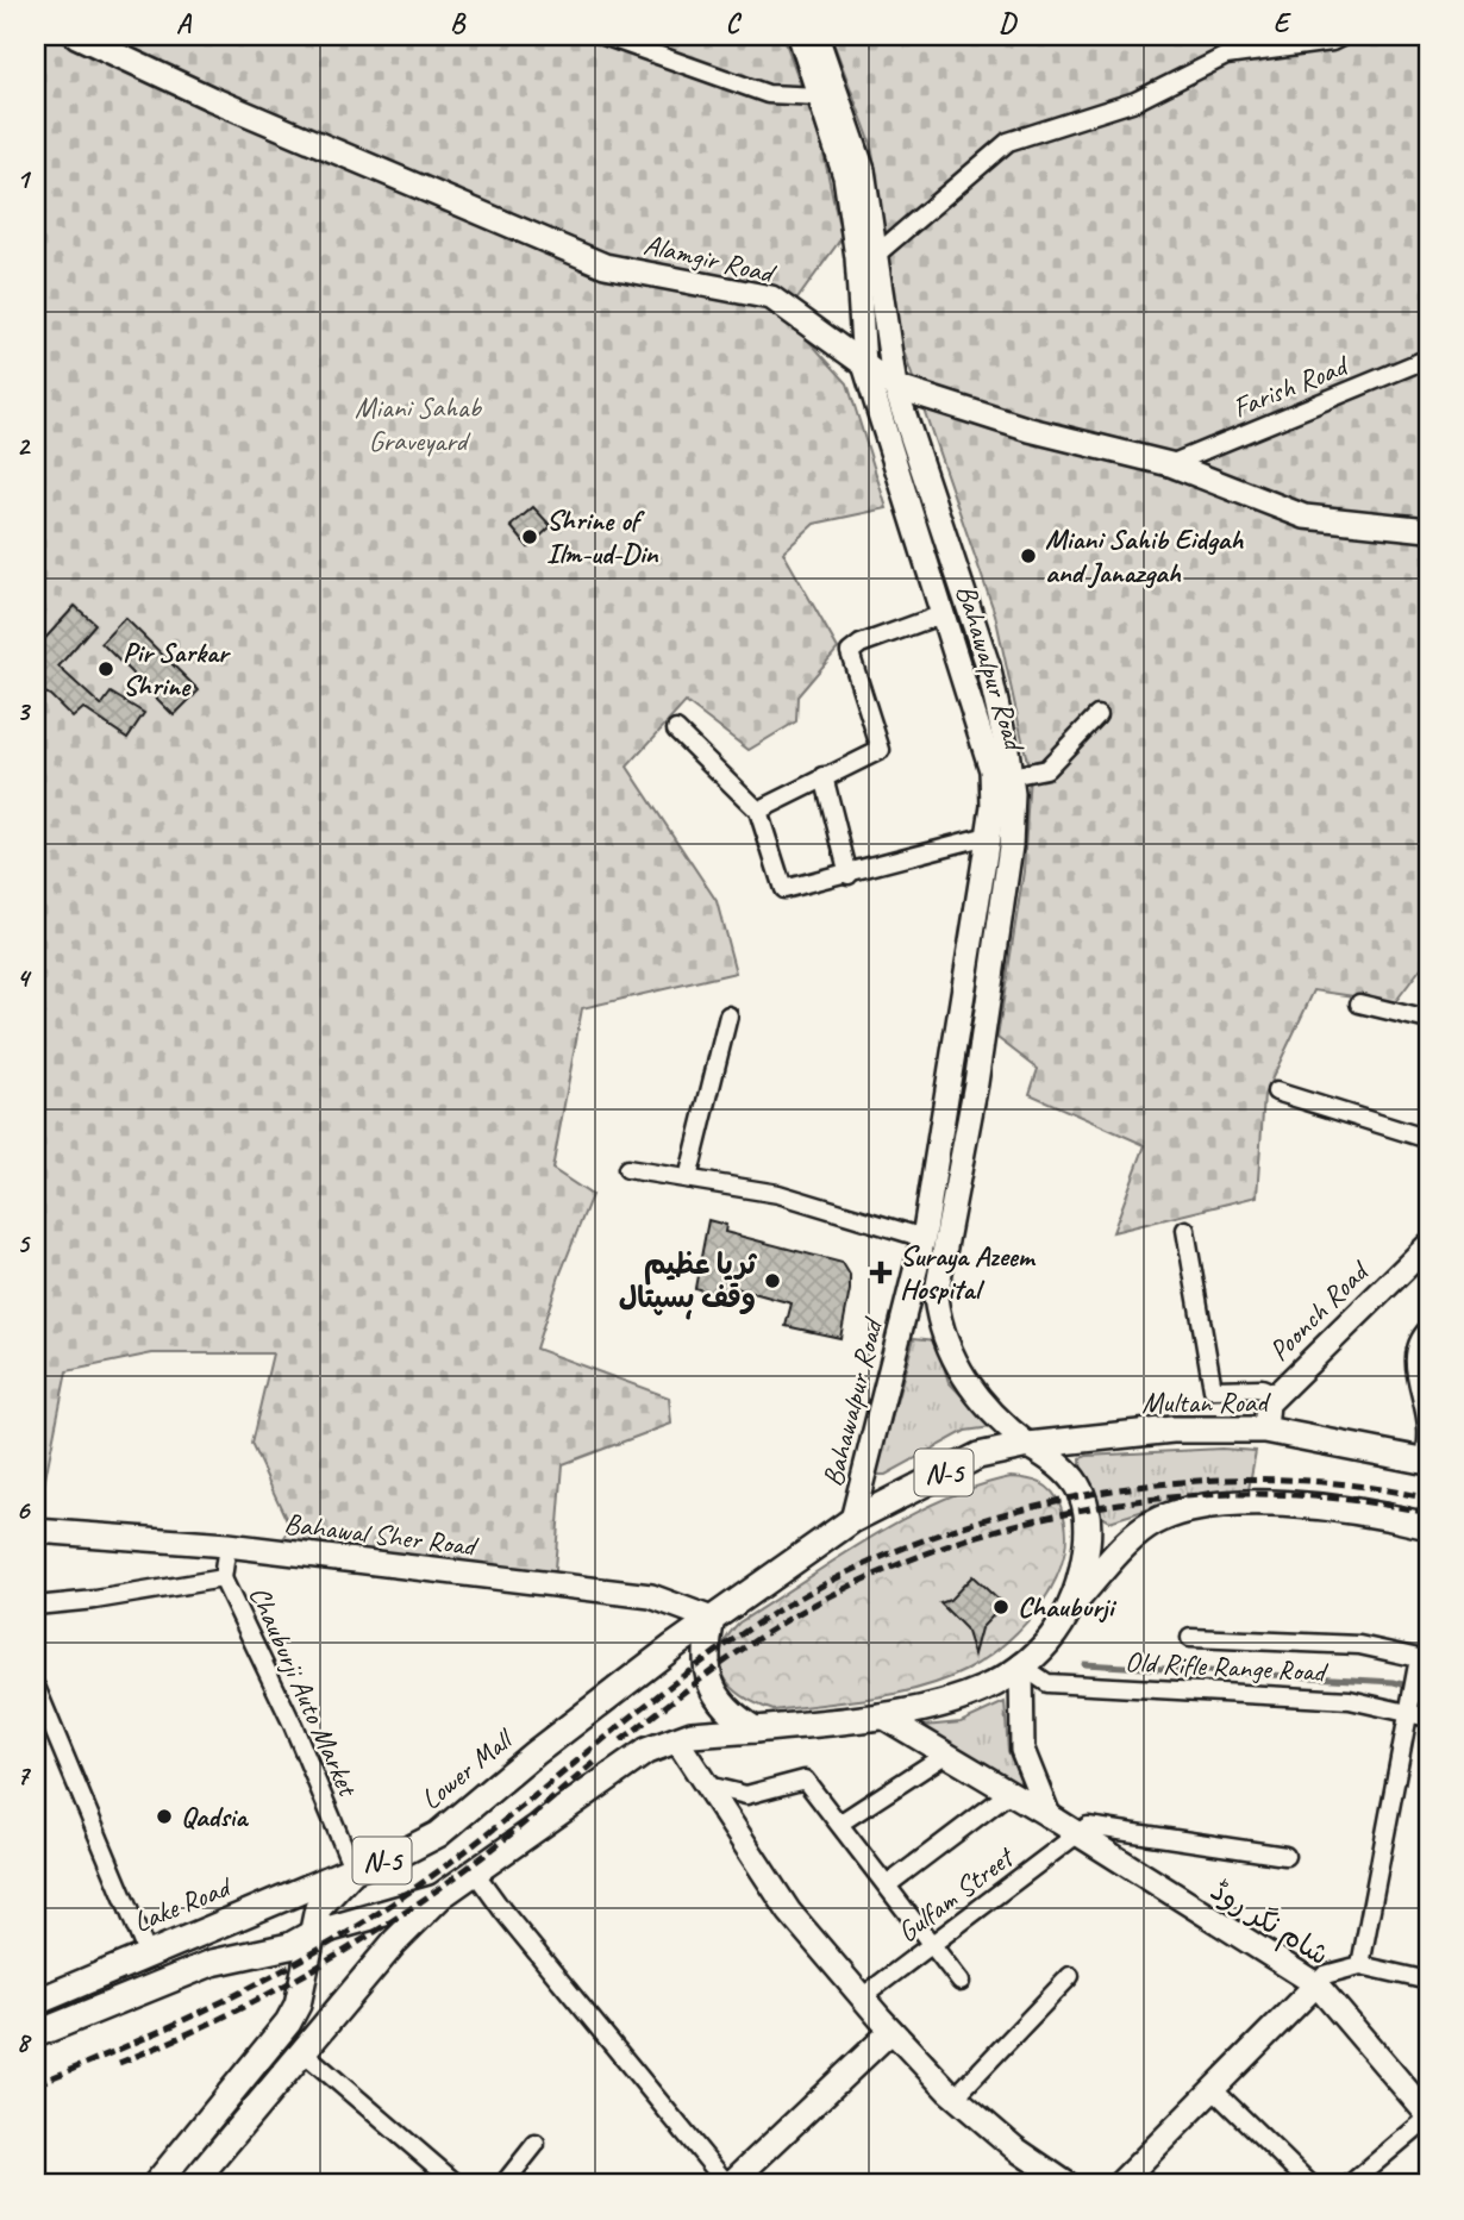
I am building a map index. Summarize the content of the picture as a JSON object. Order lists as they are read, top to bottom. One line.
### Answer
{"streets":{"main road":["Alamgir Road","Bahawalpur Road","Poonch Road","Multan Road","N-5","Bahawal Sher Road","Lower Mall","Lake Road","شام نگر روڈ"],"street":["Farish Road","Old Rifle Range Road","Chauburji Auto Market","Gulfam Street"]},"crossings":[["Alamgir Road","Farish Road"],["Alamgir Road","Bahawalpur Road"],["Bahawalpur Road","Multan Road"],["Bahawalpur Road","N-5"],["Poonch Road","Multan Road"],["Multan Road","N-5"],["N-5","Bahawal Sher Road"],["N-5","Old Rifle Range Road"],["N-5","Lower Mall"],["N-5","شام نگر روڈ"],["Bahawal Sher Road","Lower Mall"],["Chauburji Auto Market","Lower Mall"],["Chauburji Auto Market","Lake Road"],["Lower Mall","Lake Road"],["Gulfam Street","شام نگر روڈ"]],"parks":["Miani Sahab Graveyard"],"places":{"other":["Shrine of Ilm-ud-Din","Miani Sahib Eidgah and Janazgah","Pir Sarkar Shrine","ثریا عظیم وقف ہسپتال","Chauburji","Qadsia"],"health":["Suraya Azeem Hospital"]},"grid":{"columns":["A","B","C","D","E"],"rows":["1","2","3","4","5","6","7","8"]}}
